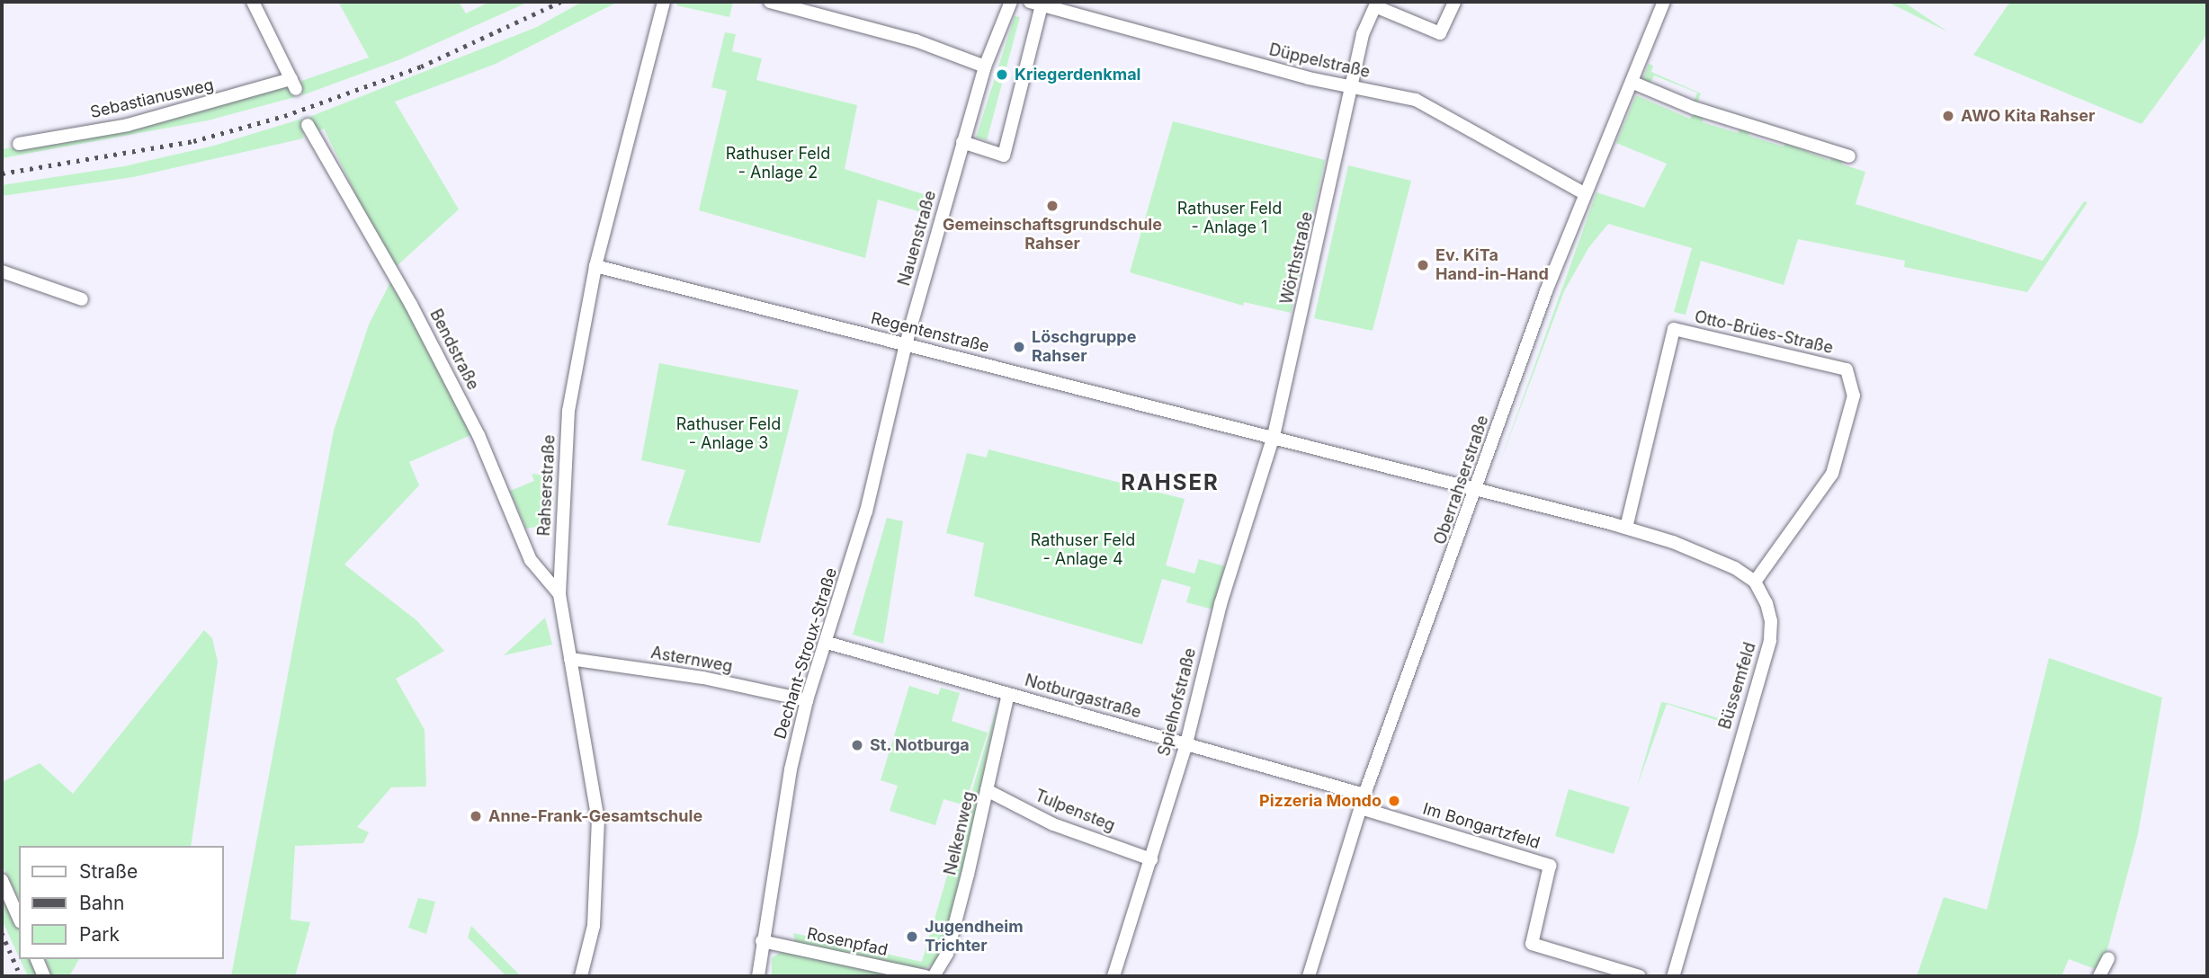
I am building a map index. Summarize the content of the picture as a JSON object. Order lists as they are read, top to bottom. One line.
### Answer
{"streets":{"street":["Düppelstraße","Sebastianusweg","Nauenstraße","Wörthstraße","Regentenstraße","Otto-Brües-Straße","Bendstraße","Oberrahserstraße","Rahserstraße","Dechant-Stroux-Straße","Asternweg","Büssemfeld","Notburgastraße","Spielhofstraße","Tulpensteg","Im Bongartzfeld","Nelkenweg","Rosenpfad"]},"crossings":[["Düppelstraße","Wörthstraße"],["Düppelstraße","Oberrahserstraße"],["Nauenstraße","Regentenstraße"],["Nauenstraße","Dechant-Stroux-Straße"],["Wörthstraße","Regentenstraße"],["Wörthstraße","Spielhofstraße"],["Regentenstraße","Oberrahserstraße"],["Regentenstraße","Rahserstraße"],["Regentenstraße","Dechant-Stroux-Straße"],["Regentenstraße","Spielhofstraße"],["Otto-Brües-Straße","Büssemfeld"],["Bendstraße","Rahserstraße"],["Oberrahserstraße","Notburgastraße"],["Oberrahserstraße","Im Bongartzfeld"],["Rahserstraße","Asternweg"],["Dechant-Stroux-Straße","Asternweg"],["Dechant-Stroux-Straße","Notburgastraße"],["Dechant-Stroux-Straße","Rosenpfad"],["Notburgastraße","Spielhofstraße"],["Notburgastraße","Im Bongartzfeld"],["Notburgastraße","Nelkenweg"],["Spielhofstraße","Tulpensteg"],["Tulpensteg","Nelkenweg"]],"districts":["RAHSER"],"parks":["Rathuser Feld - Anlage 2","Rathuser Feld - Anlage 1","Rathuser Feld - Anlage 3","Rathuser Feld - Anlage 4"],"places":["Kriegerdenkmal","AWO Kita Rahser","Gemeinschaftsgrundschule Rahser","Ev. KiTa Hand-in-Hand","Löschgruppe Rahser","St. Notburga","Pizzeria Mondo","Anne-Frank-Gesamtschule","Jugendheim Trichter"],"legend":["Straße","Bahn","Park"]}
